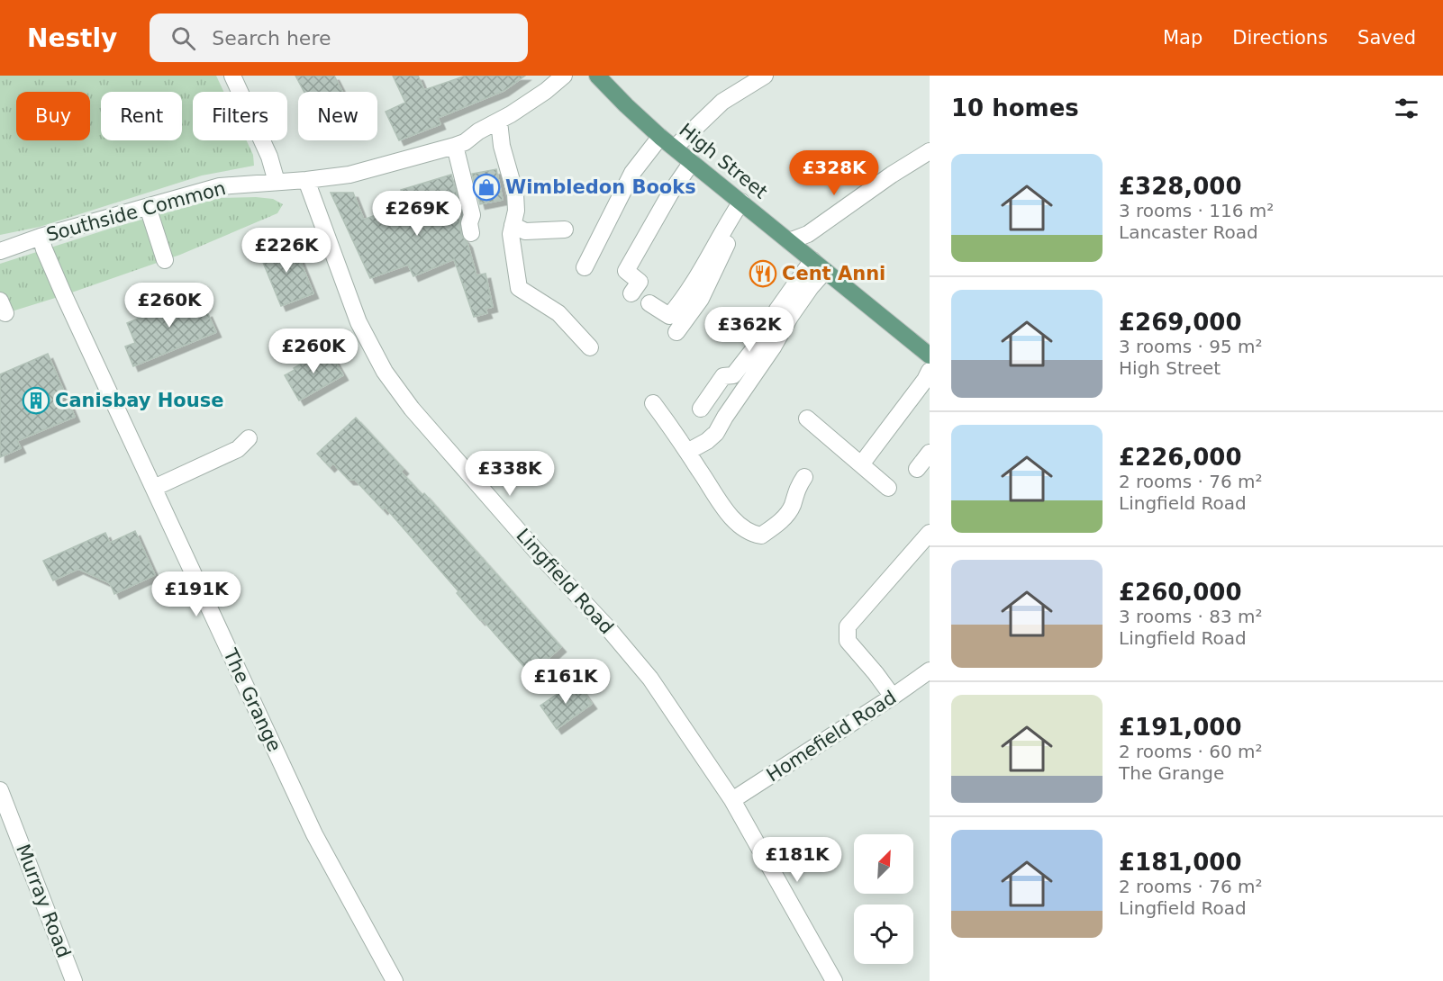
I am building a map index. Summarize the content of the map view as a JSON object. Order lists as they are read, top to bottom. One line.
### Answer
{"streets":{"main road":["High Street"],"street":["Southside Common","Lingfield Road","The Grange","Homefield Road","Murray Road"]},"crossings":[["Southside Common","Lingfield Road"],["Southside Common","The Grange"],["Lingfield Road","Homefield Road"]],"places":{"shop":["Wimbledon Books"],"restaurant":["Cent Anni"],"building":["Canisbay House"]},"north":"top right","page":{"header":"Nestly","search":"Search here","nav":["Map","Directions","Saved"],"heading":"10 homes","chip":["Buy","Rent","Filters","New"],"list":[{"name":"£328,000","note":"3 rooms · 116 m² · Lancaster Road"},{"name":"£269,000","note":"3 rooms · 95 m² · High Street"},{"name":"£226,000","note":"2 rooms · 76 m² · Lingfield Road"},{"name":"£260,000","note":"3 rooms · 83 m² · Lingfield Road"},{"name":"£191,000","note":"2 rooms · 60 m² · The Grange"},{"name":"£181,000","note":"2 rooms · 76 m² · Lingfield Road"}],"price":["£328K","£269K","£226K","£260K","£362K","£260K","£338K","£191K","£161K","£181K"]}}
